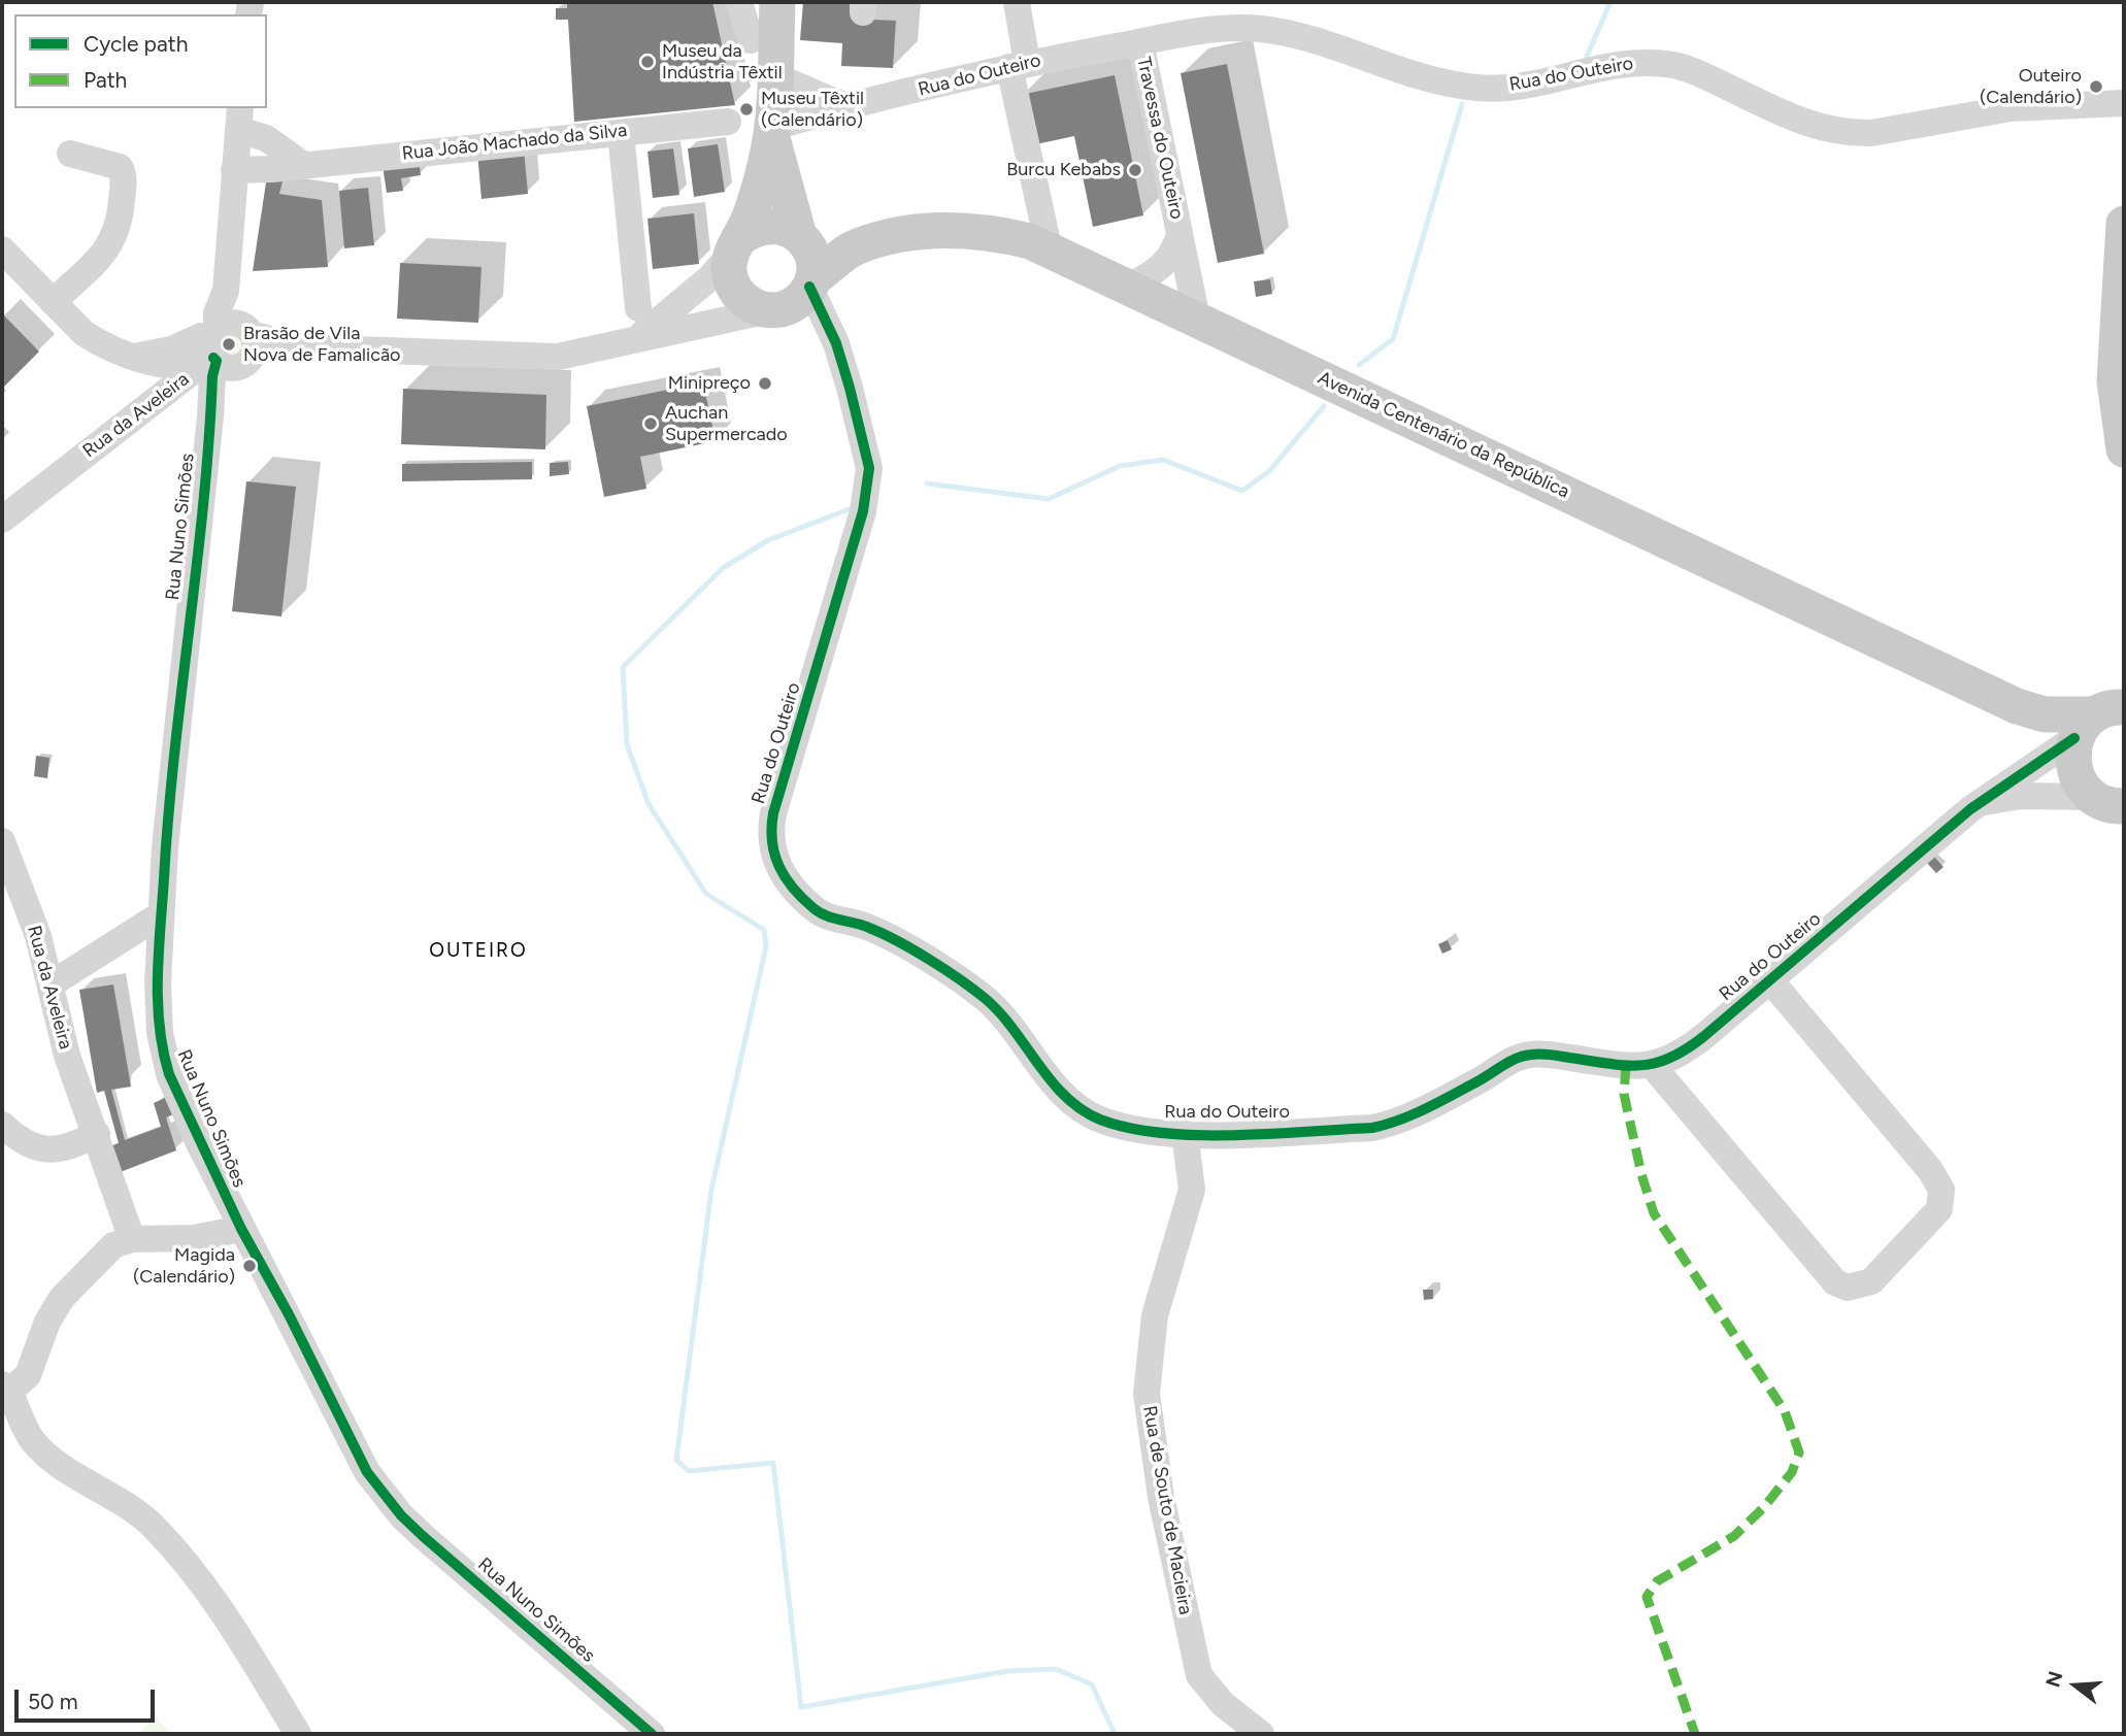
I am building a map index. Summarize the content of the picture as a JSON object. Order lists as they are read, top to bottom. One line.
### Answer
{"streets":{"main road":["Avenida Centenário da República"],"street":["Rua do Outeiro","Travessa do Outeiro","Rua João Machado da Silva","Rua da Aveleira","Rua Nuno Simões","Rua de Souto de Macieira"]},"crossings":[["Rua do Outeiro","Travessa do Outeiro"],["Rua do Outeiro","Avenida Centenário da República"],["Rua do Outeiro","Rua de Souto de Macieira"],["Travessa do Outeiro","Avenida Centenário da República"],["Rua da Aveleira","Rua Nuno Simões"]],"districts":["OUTEIRO"],"places":["Museu da Indústria Têxtil","Outeiro (Calendário)","Museu Têxtil (Calendário)","Burcu Kebabs","Brasão de Vila Nova de Famalicão","Minipreço","Auchan Supermercado","Magida (Calendário)"],"legend":["Cycle path","Path"],"scale_bar":"50 m","north":"left"}
